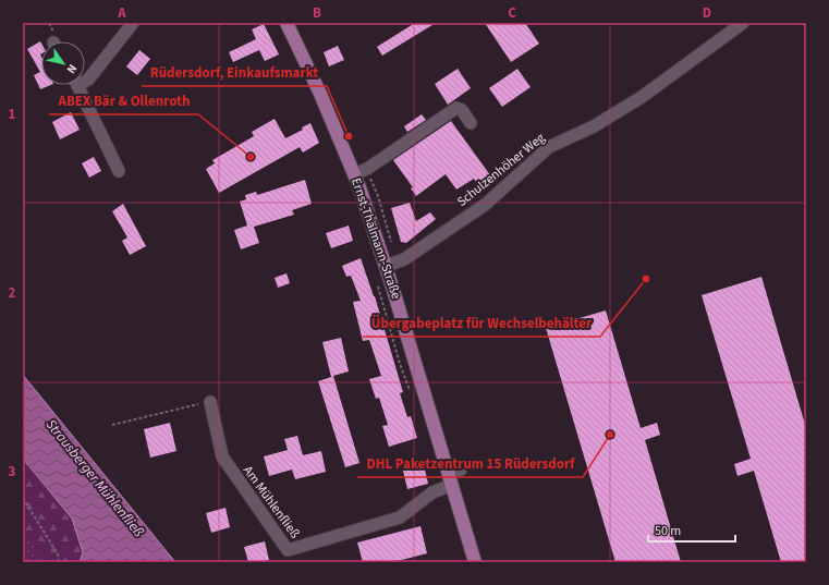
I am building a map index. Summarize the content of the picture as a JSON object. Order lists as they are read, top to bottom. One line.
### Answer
{"streets":{"main road":["Ernst-Thälmann-Straße"],"street":["Schulzenhöher Weg","Am Mühlenfließ"]},"crossings":[["Schulzenhöher Weg","Ernst-Thälmann-Straße"],["Ernst-Thälmann-Straße","Am Mühlenfließ"]],"water":["Strausberger Mühlenfließ"],"places":["Rüdersdorf, Einkaufsmarkt","ABEX Bär & Ollenroth","Übergabeplatz für Wechselbehälter","DHL Paketzentrum 15 Rüdersdorf"],"scale_bar":"50 m","north":"bottom right","grid":{"columns":["A","B","C","D"],"rows":["1","2","3"]}}
